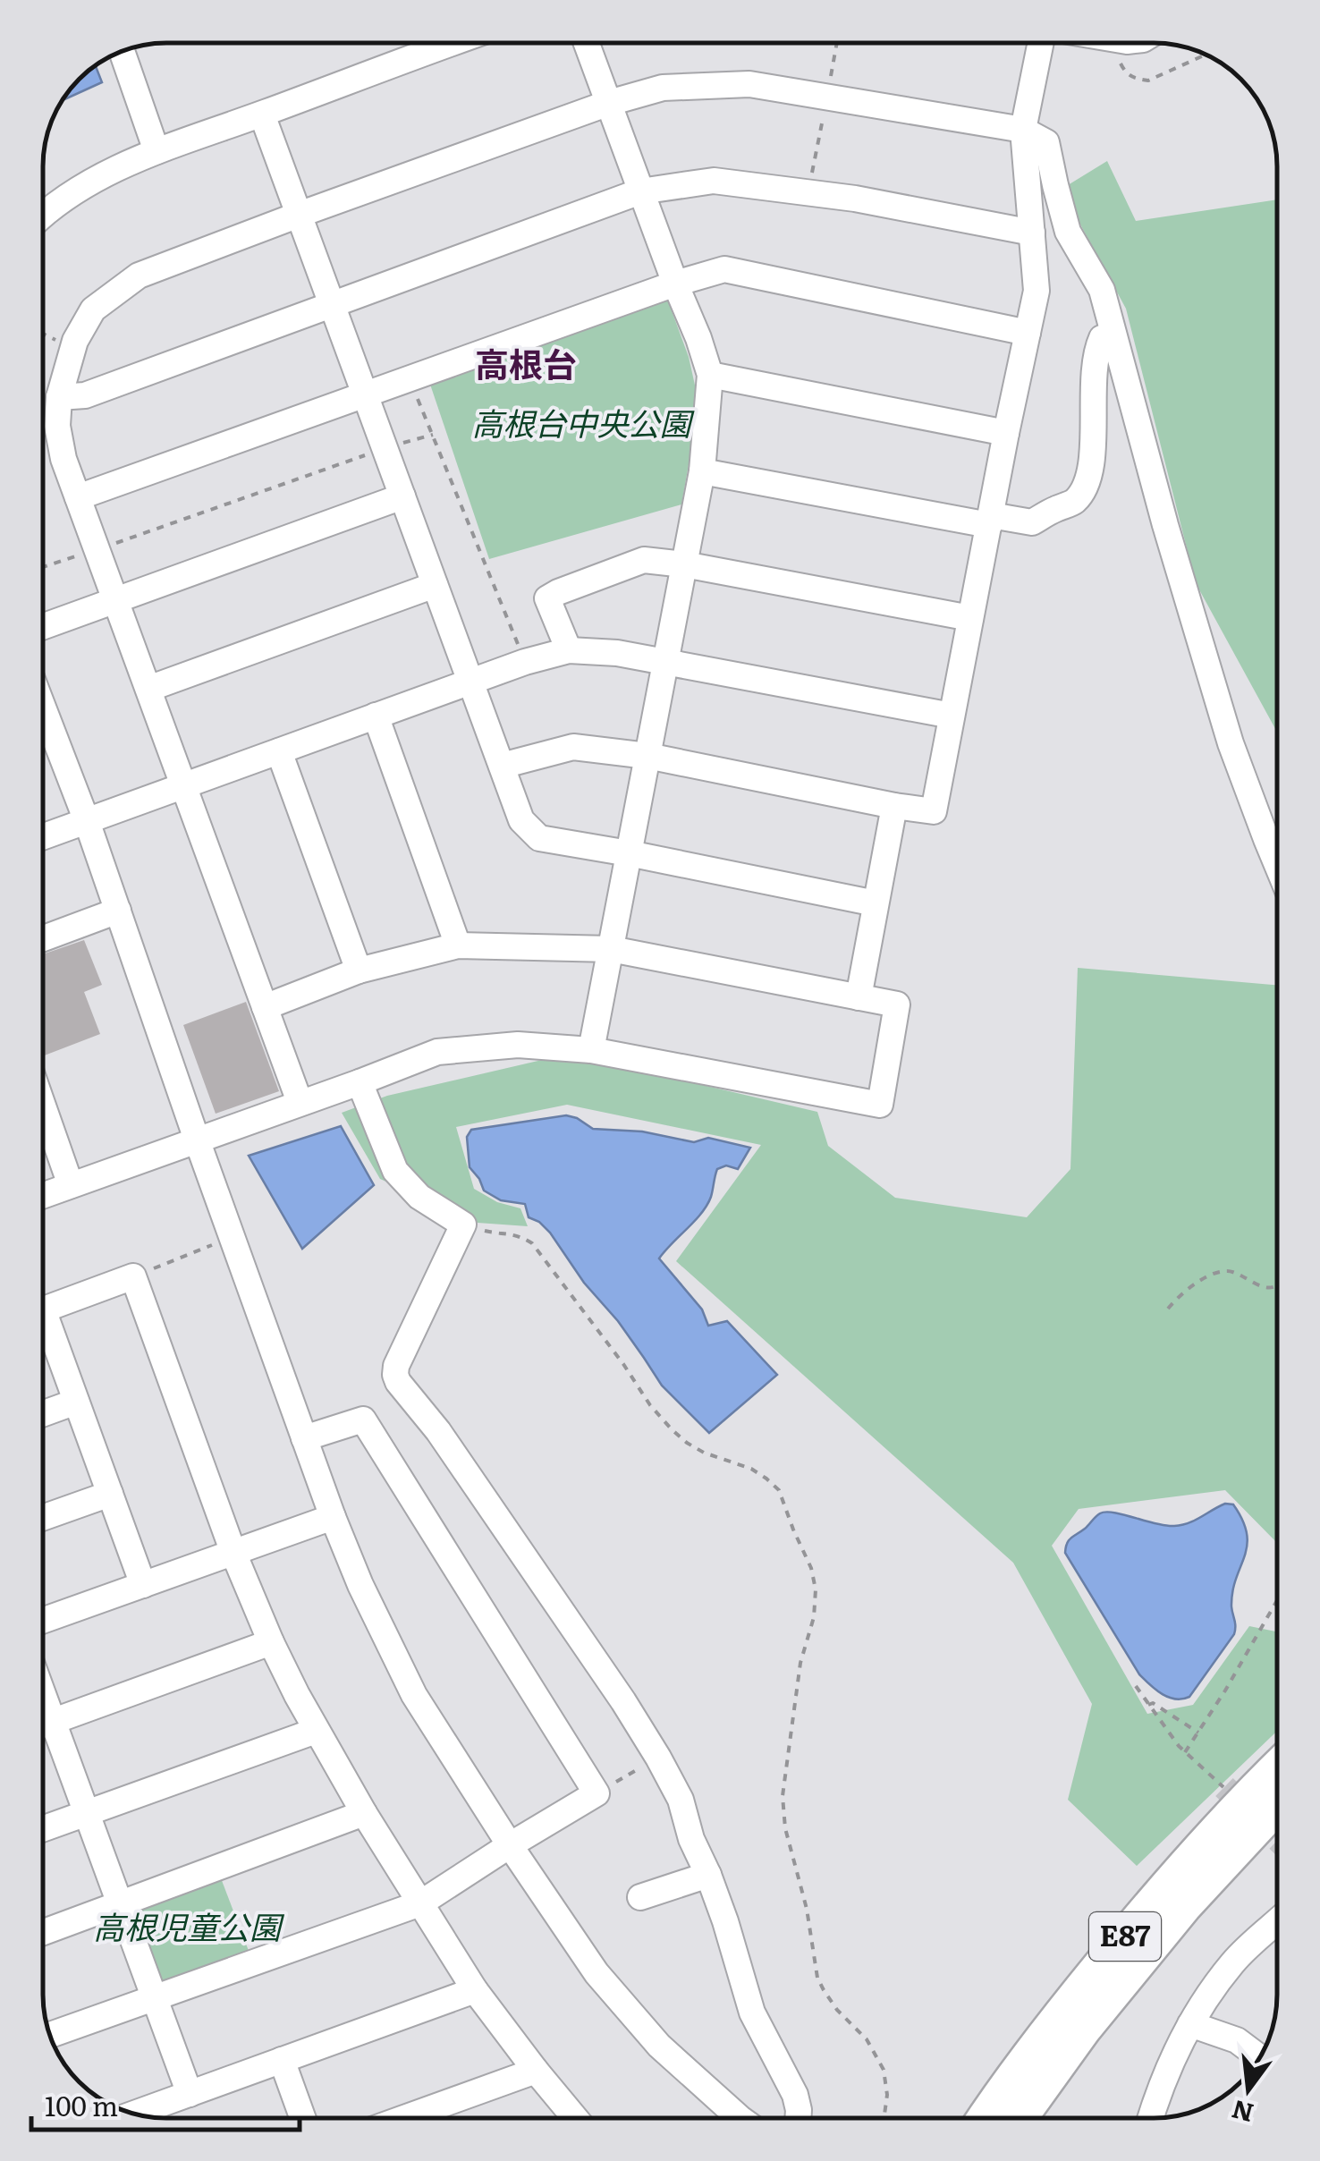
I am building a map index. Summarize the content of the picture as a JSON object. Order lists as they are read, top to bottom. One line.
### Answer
{"streets":{"highway":["E87"]},"districts":["高根台"],"parks":["高根台中央公園","高根児童公園"],"scale_bar":"100 m","north":"bottom"}
